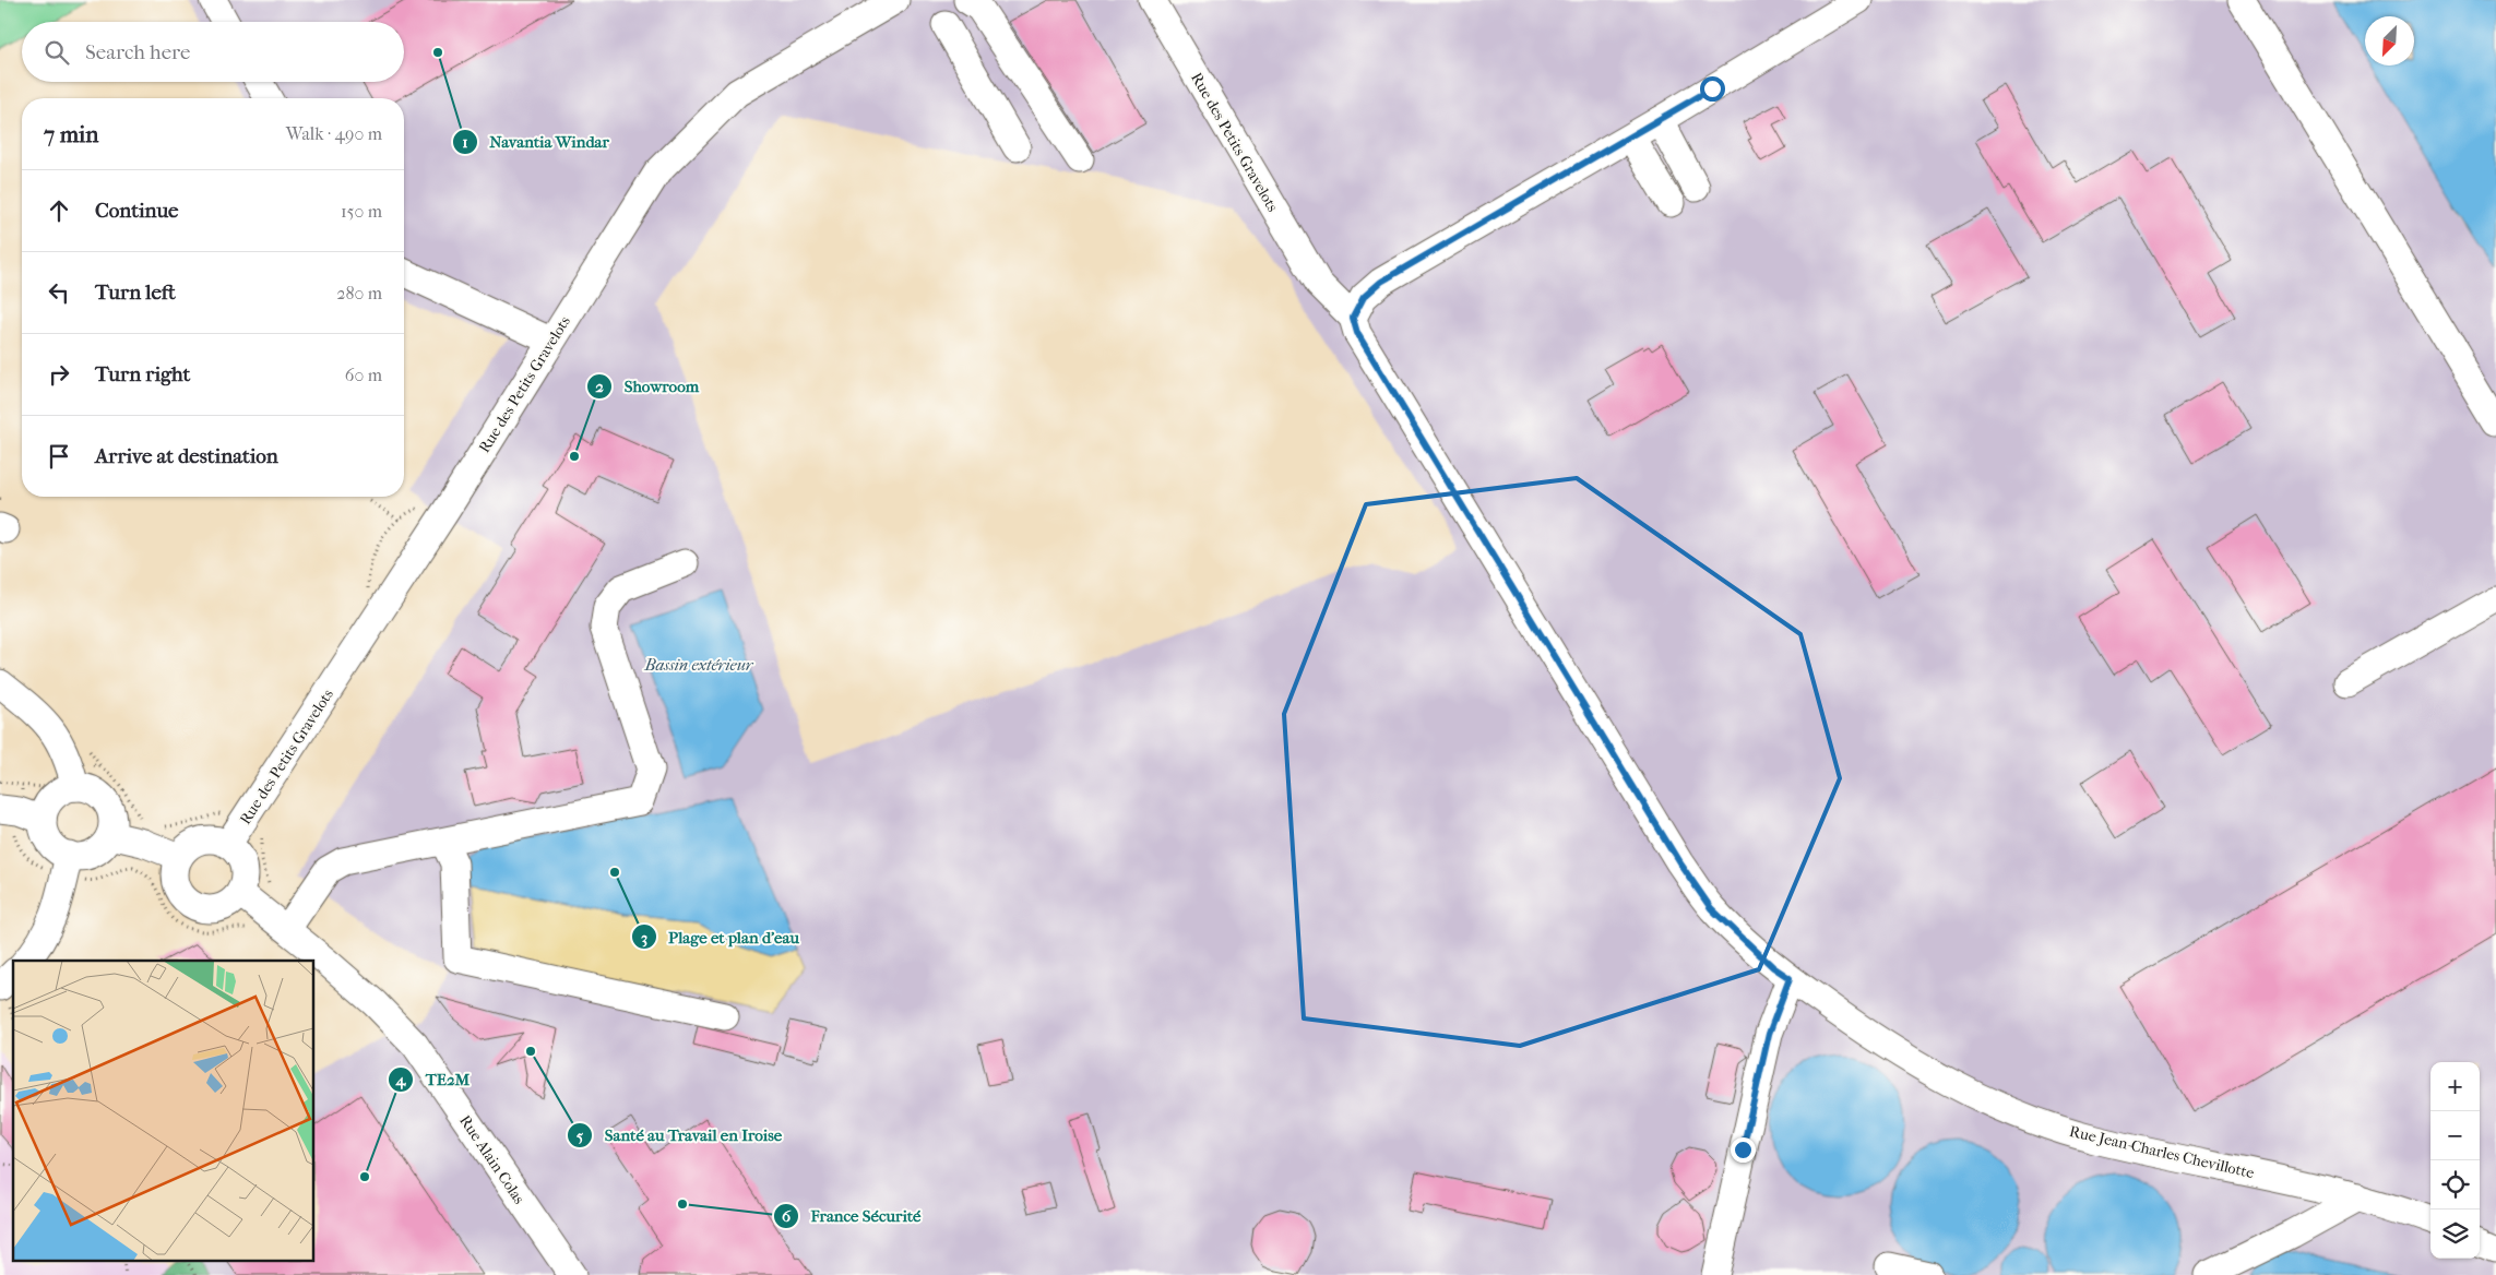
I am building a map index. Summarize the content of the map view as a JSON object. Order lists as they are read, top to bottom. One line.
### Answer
{"streets":{"street":["Rue des Petits Gravelots","Rue Jean-Charles Chevillotte","Rue Alain Colas"]},"crossings":[["Rue des Petits Gravelots","Rue Jean-Charles Chevillotte"],["Rue des Petits Gravelots","Rue Alain Colas"]],"water":["Bassin extérieur"],"places":["Navantia Windar","Showroom","Plage et plan d'eau","Santé au Travail en Iroise","TE2M","France Sécurité"],"north":"bottom left","page":{"search":"Search here","heading":["7 min","Walk · 490 m"],"list":[["Continue","150 m"],["Turn left","280 m"],["Turn right","60 m"],"Arrive at destination"],"map_buttons":["+","−"]}}
